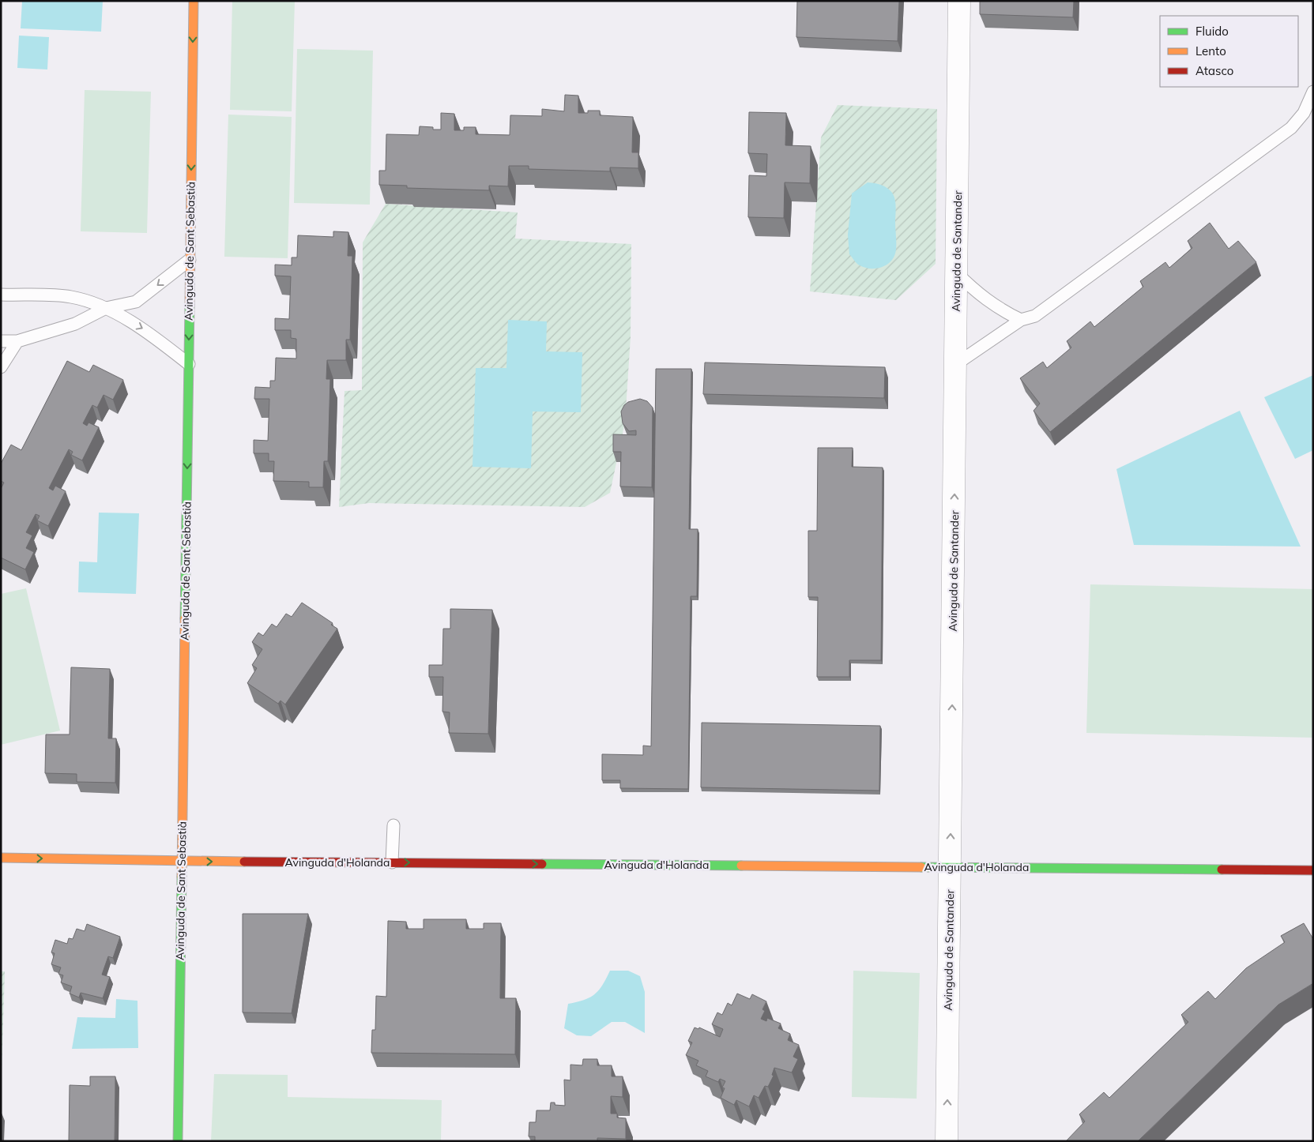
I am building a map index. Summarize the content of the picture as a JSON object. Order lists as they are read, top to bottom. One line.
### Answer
{"streets":{"street":["Avinguda de Sant Sebastià","Avinguda de Santander","Avinguda d'Holanda"]},"crossings":[["Avinguda de Sant Sebastià","Avinguda d'Holanda"],["Avinguda de Santander","Avinguda d'Holanda"]],"one_way":["Avinguda de Sant Sebastià","Avinguda de Santander","Avinguda d'Holanda"],"legend":["Fluido","Lento","Atasco"]}
